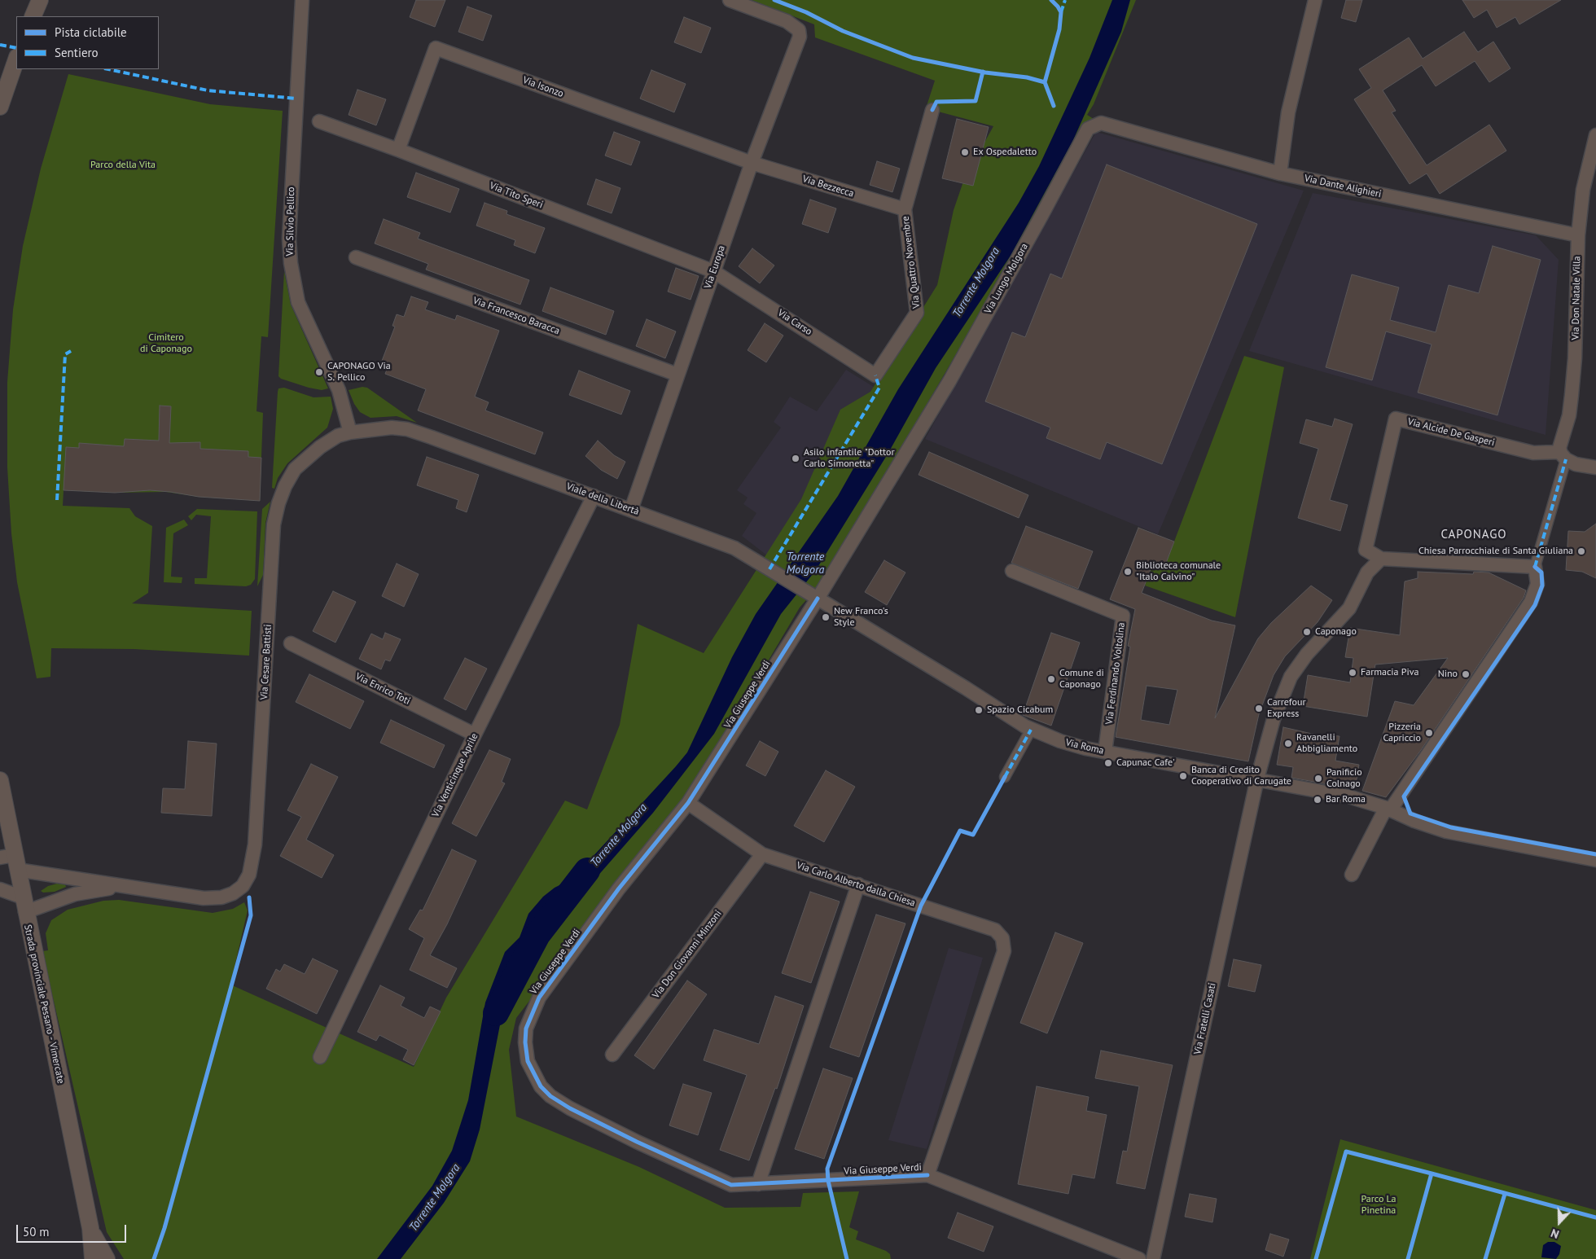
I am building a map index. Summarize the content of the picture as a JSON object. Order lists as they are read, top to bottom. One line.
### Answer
{"streets":{"street":["Via Isonzo","Via Bezzecca","Via Dante Alighieri","Via Tito Speri","Via Silvio Pellico","Via Quattro Novembre","Via Europa","Via Lungo Molgora","Via Don Natale Villa","Via Francesco Baracca","Via Carso","Via Alcide De Gasperi","Viale della Libertà","Via Cesare Battisti","Via Ferdinando Voltolina","Via Enrico Toti","Via Giuseppe Verdi","Via Roma","Via Venticinque Aprile","Via Carlo Alberto dalla Chiesa","Via Don Giovanni Minzoni","Strada provinciale Pessano - Vimercate","Via Fratelli Casati"]},"crossings":[["Via Isonzo","Via Bezzecca"],["Via Isonzo","Via Tito Speri"],["Via Isonzo","Via Europa"],["Via Bezzecca","Via Quattro Novembre"],["Via Bezzecca","Via Europa"],["Via Dante Alighieri","Via Lungo Molgora"],["Via Dante Alighieri","Via Don Natale Villa"],["Via Tito Speri","Via Europa"],["Via Tito Speri","Via Carso"],["Via Silvio Pellico","Via Cesare Battisti"],["Via Quattro Novembre","Via Carso"],["Via Europa","Via Francesco Baracca"],["Via Europa","Via Carso"],["Via Europa","Viale della Libertà"],["Via Lungo Molgora","Via Giuseppe Verdi"],["Via Lungo Molgora","Via Roma"],["Via Don Natale Villa","Via Alcide De Gasperi"],["Viale della Libertà","Via Cesare Battisti"],["Viale della Libertà","Via Roma"],["Viale della Libertà","Via Venticinque Aprile"],["Via Cesare Battisti","Strada provinciale Pessano - Vimercate"],["Via Ferdinando Voltolina","Via Roma"],["Via Enrico Toti","Via Venticinque Aprile"],["Via Giuseppe Verdi","Via Roma"],["Via Giuseppe Verdi","Via Carlo Alberto dalla Chiesa"],["Via Roma","Via Fratelli Casati"],["Via Carlo Alberto dalla Chiesa","Via Don Giovanni Minzoni"]],"districts":["CAPONAGO"],"water":["Torrente Molgora"],"parks":["Parco della Vita","Cimitero di Caponago","Parco La Pinetina"],"places":["Ex Ospedaletto","CAPONAGO Via S. Pellico","Asilo infantile \"Dottor Carlo Simonetta\"","Chiesa Parrocchiale di Santa Giuliana","Biblioteca comunale \"Italo Calvino\"","New Franco's Style","Caponago","Farmacia Piva","Nino","Comune di Caponago","Carrefour Express","Spazio Cicabum","Pizzeria Capriccio","Ravanelli Abbigliamento","Capunac Cafe'","Banca di Credito Cooperativo di Carugate","Panificio Colnago","Bar Roma"],"legend":["Pista ciclabile","Sentiero"],"scale_bar":"50 m","north":"bottom"}
